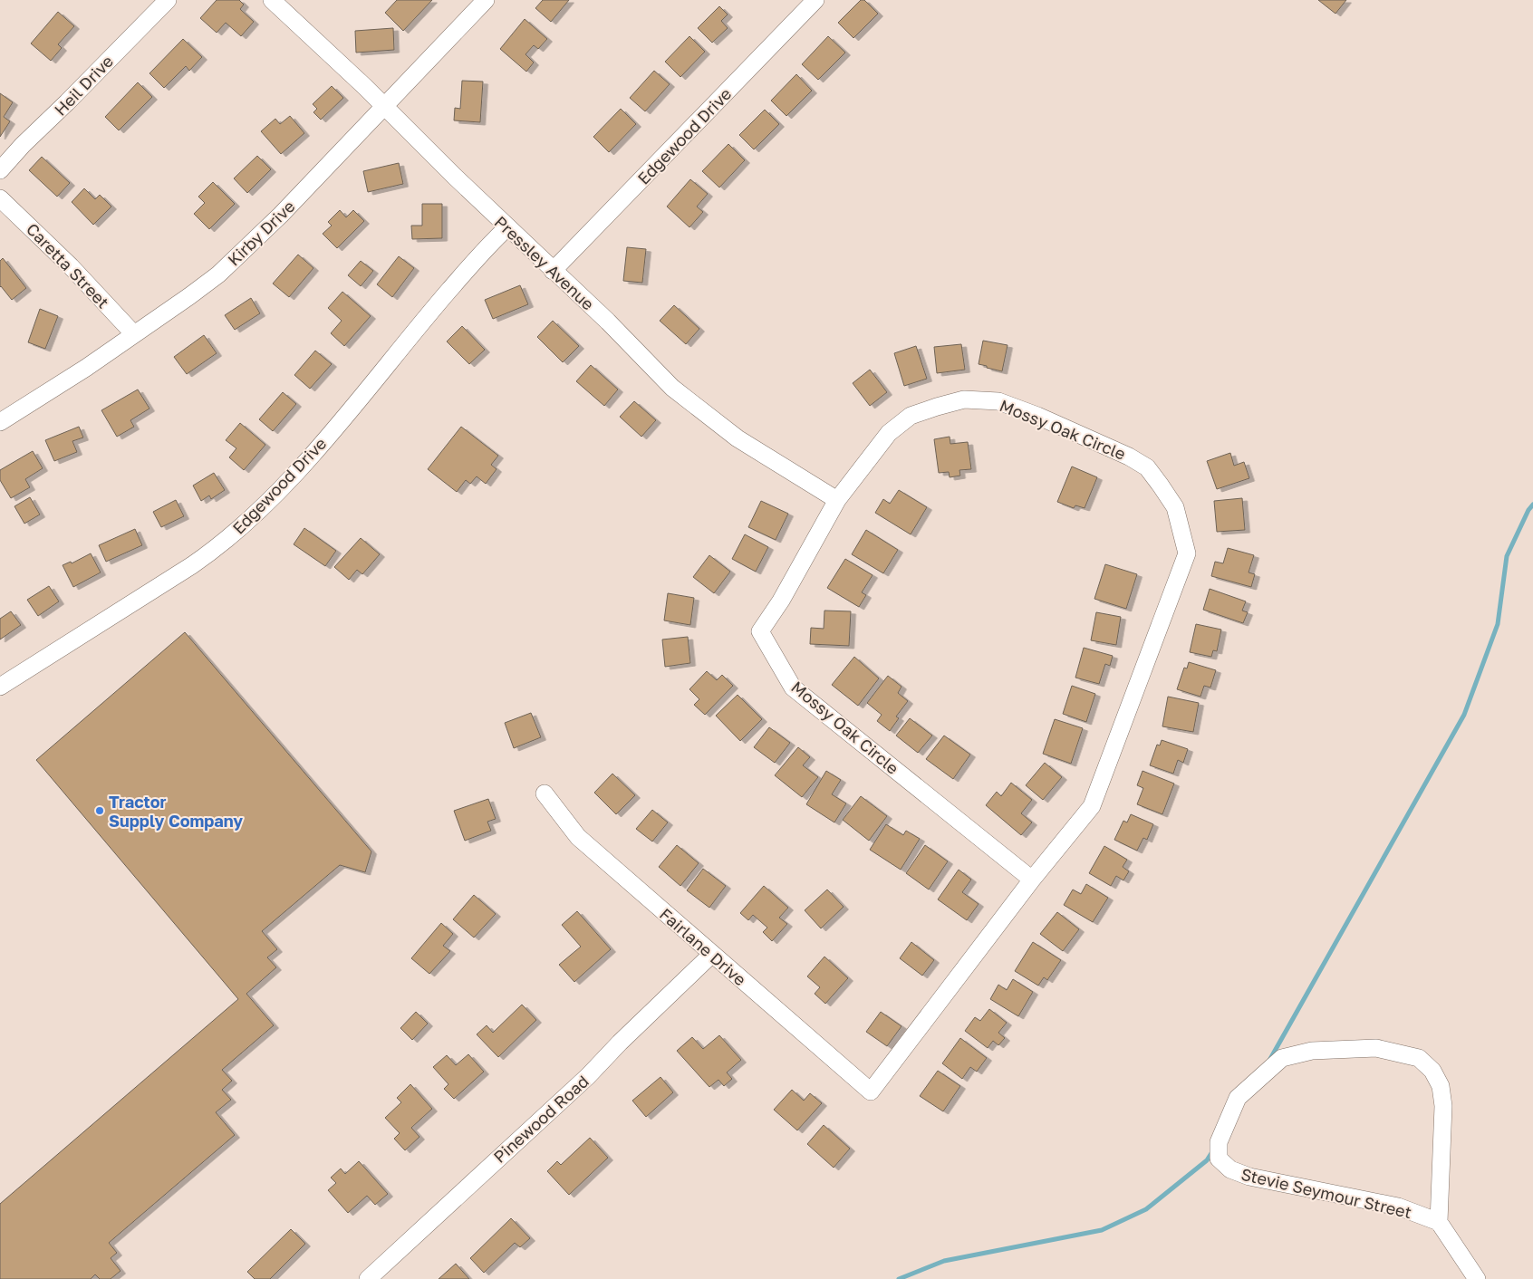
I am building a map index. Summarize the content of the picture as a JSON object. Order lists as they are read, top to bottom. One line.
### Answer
{"streets":{"street":["Heil Drive","Edgewood Drive","Kirby Drive","Pressley Avenue","Caretta Street","Mossy Oak Circle","Fairlane Drive","Pinewood Road","Stevie Seymour Street"]},"crossings":[["Edgewood Drive","Pressley Avenue"],["Kirby Drive","Pressley Avenue"],["Kirby Drive","Caretta Street"],["Pressley Avenue","Mossy Oak Circle"],["Mossy Oak Circle","Fairlane Drive"],["Fairlane Drive","Pinewood Road"]],"places":["Tractor Supply Company"]}
